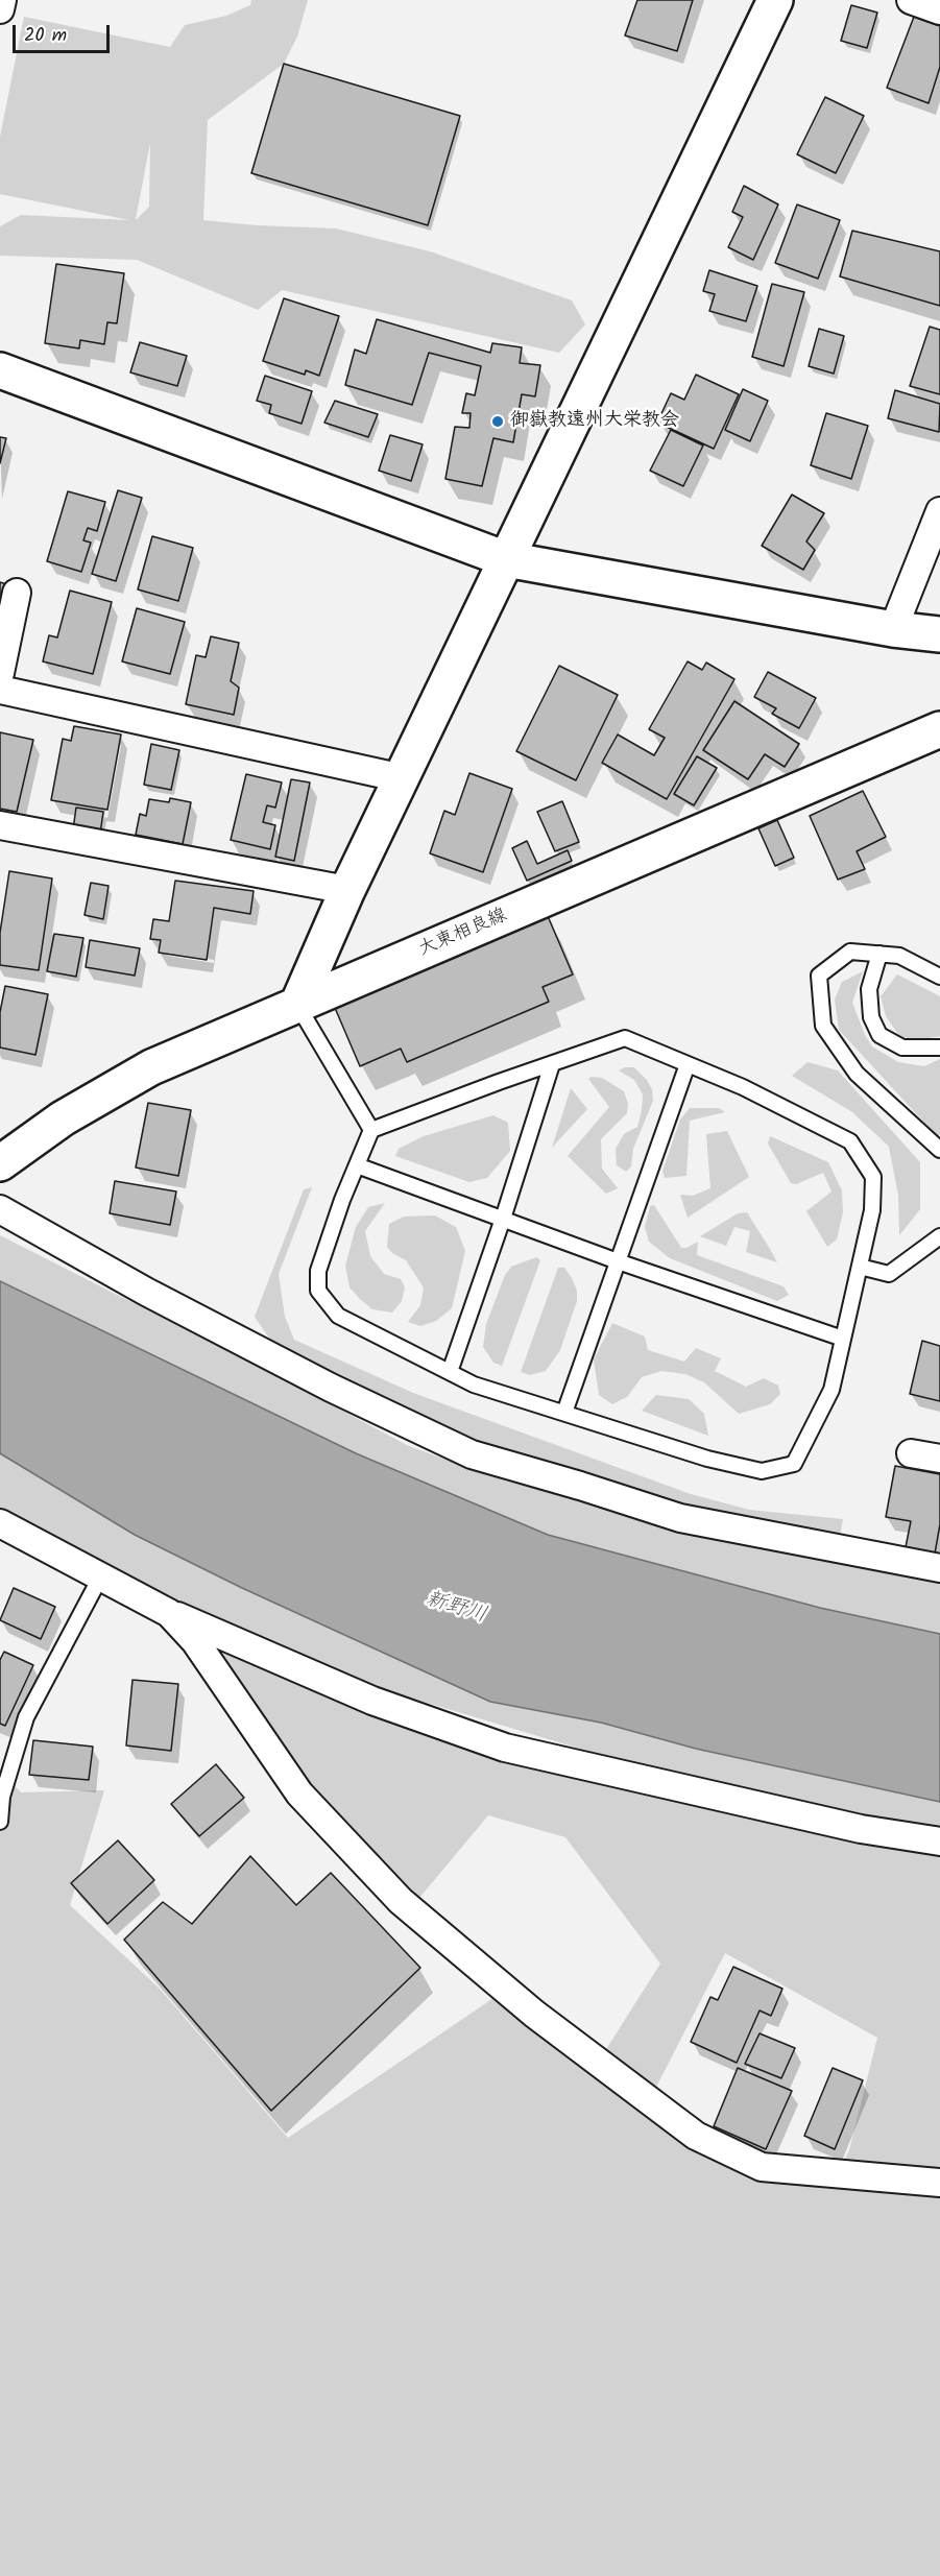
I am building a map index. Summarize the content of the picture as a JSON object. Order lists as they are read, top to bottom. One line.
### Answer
{"streets":{"street":["大東相良線"]},"water":["新野川"],"places":["御嶽教遠州大栄教会"],"scale_bar":"20 m"}
